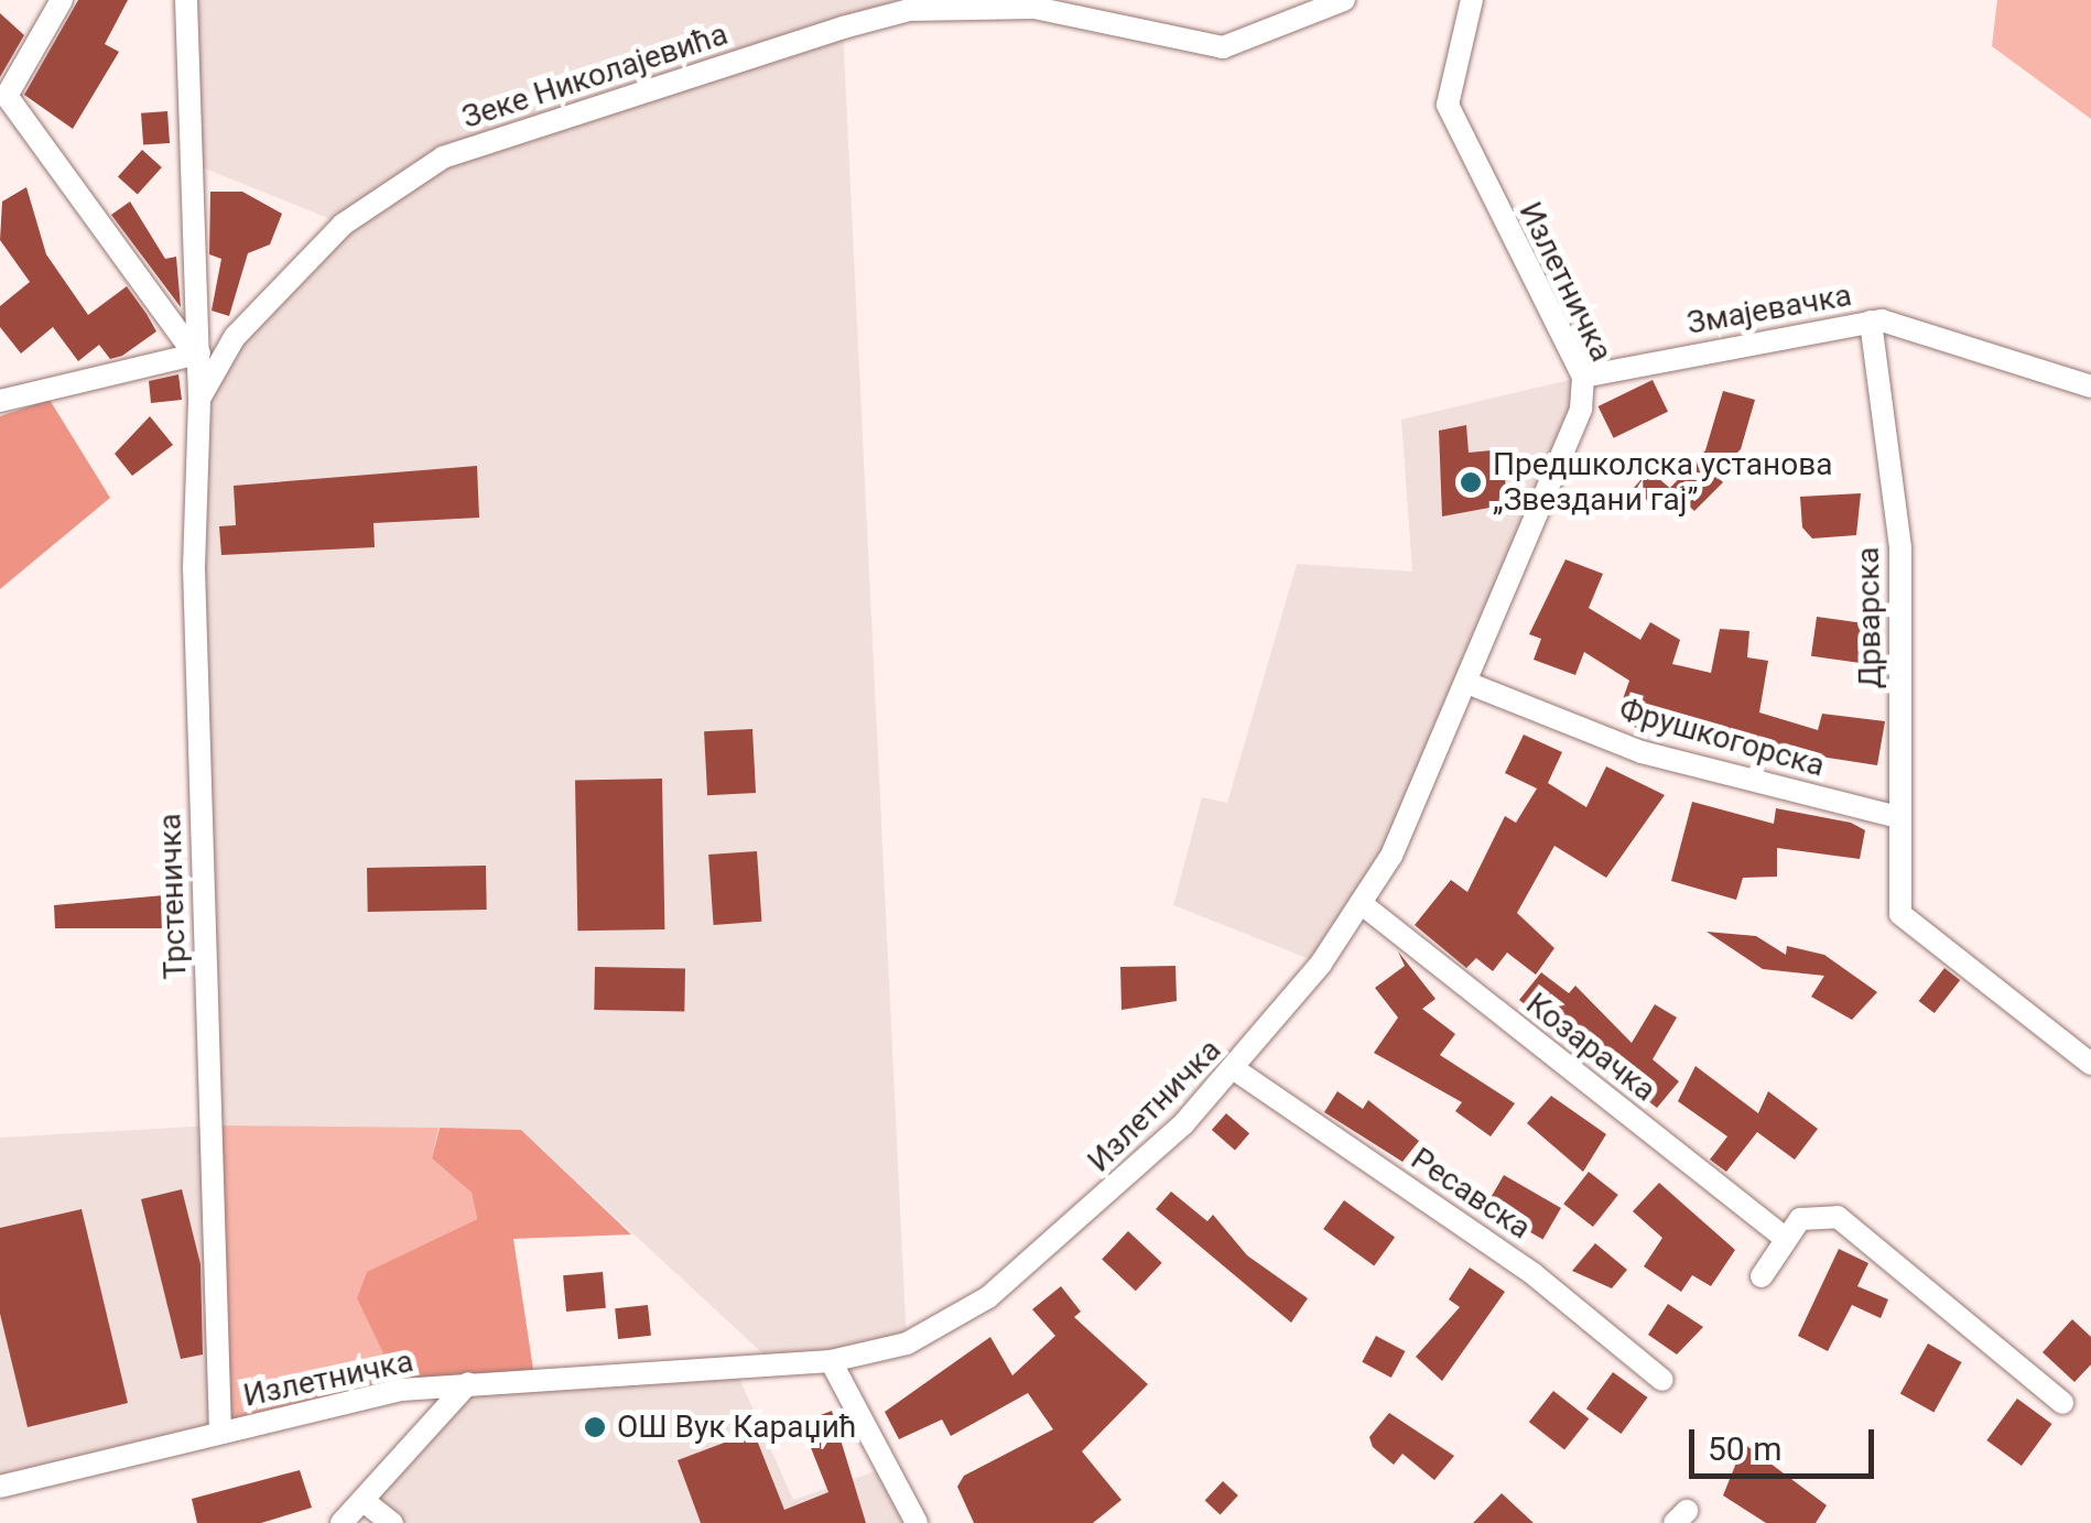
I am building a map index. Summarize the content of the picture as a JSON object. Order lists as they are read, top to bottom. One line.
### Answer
{"streets":{"street":["Зеке Николајевића","Излетничка","Змајевачка","Дрварска","Фрушкогорска","Трстеничка","Козарачка","Ресавска"]},"crossings":[["Зеке Николајевића","Трстеничка"],["Излетничка","Змајевачка"],["Излетничка","Фрушкогорска"],["Излетничка","Трстеничка"],["Излетничка","Козарачка"],["Излетничка","Ресавска"],["Змајевачка","Дрварска"],["Дрварска","Фрушкогорска"]],"places":["Предшколска установа „Звездани гај”","ОШ Вук Караџић"],"scale_bar":"50 m"}
